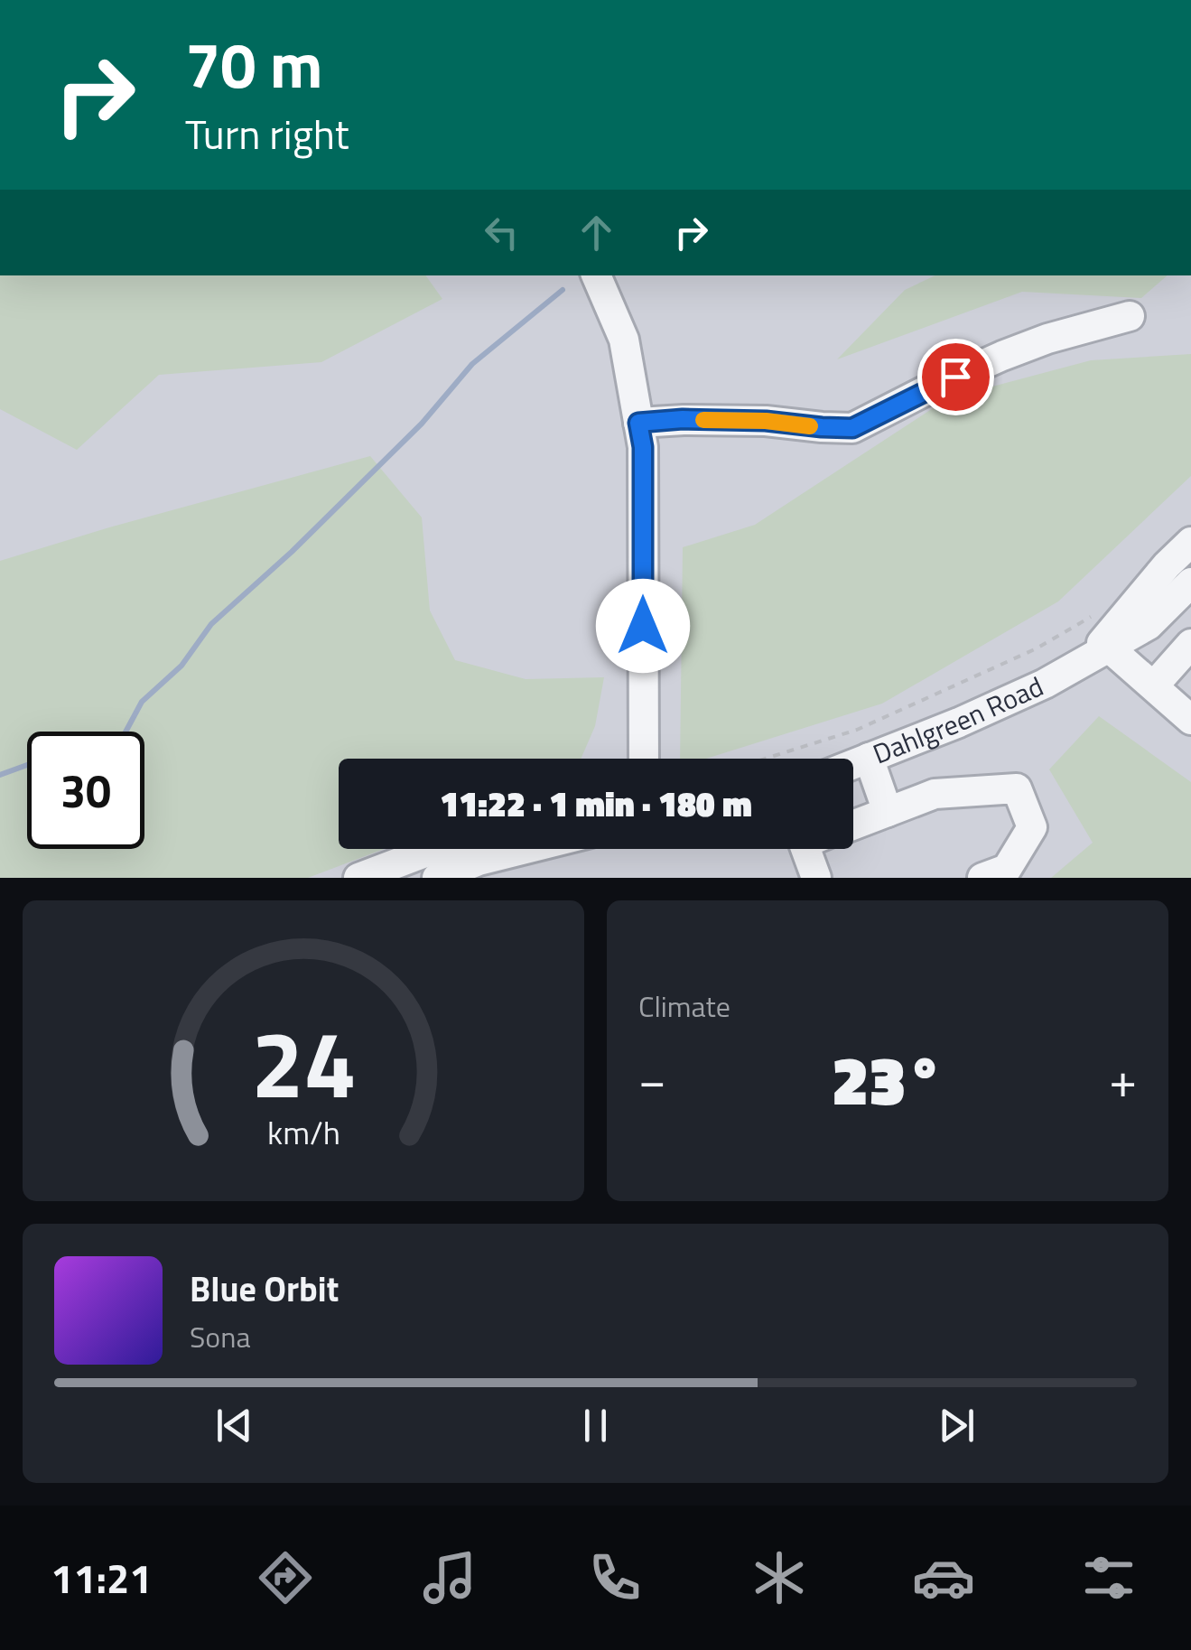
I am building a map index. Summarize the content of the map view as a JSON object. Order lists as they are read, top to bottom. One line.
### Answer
{"streets":{"street":["Dahlgreen Road"]},"page":{"turn":["70 m","Turn right"],"limit":"30","trip":"11:22 · 1 min · 180 m","tile":"Climate","heat":["−","23°","+"],"song":["Blue Orbit","Sona"],"tabs":"11:21","gauge":["24","km/h"]}}
